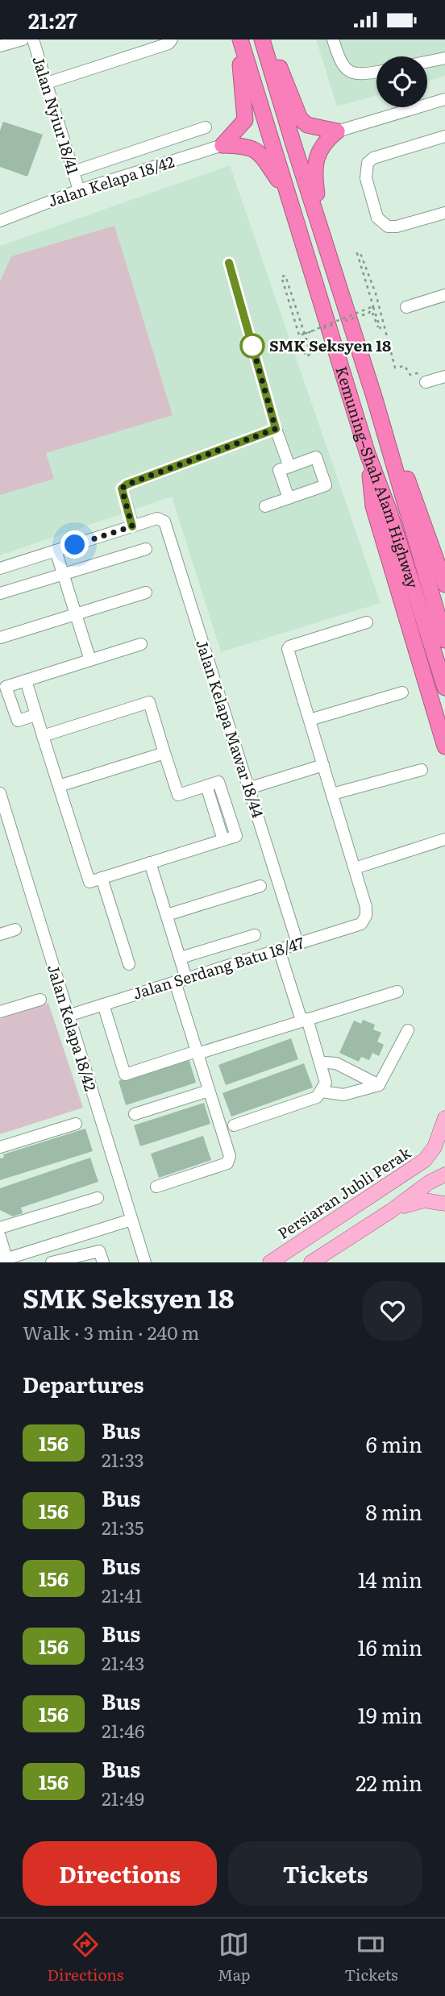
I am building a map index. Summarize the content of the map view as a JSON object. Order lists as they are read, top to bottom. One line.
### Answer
{"streets":{"highway":["Kemuning–Shah Alam Highway"],"main road":["Persiaran Jubli Perak"],"street":["Jalan Nyiur 18/41","Jalan Kelapa 18/42","Jalan Kelapa Mawar 18/44","Jalan Serdang Batu 18/47"]},"crossings":[["Jalan Nyiur 18/41","Jalan Kelapa 18/42"],["Jalan Kelapa 18/42","Jalan Serdang Batu 18/47"],["Jalan Kelapa Mawar 18/44","Jalan Serdang Batu 18/47"]],"places":["SMK Seksyen 18"],"lines":["bus line 156"],"page":{"status":"21:27","heading":[["SMK Seksyen 18","Walk · 3 min · 240 m"],"Departures"],"list":[{"mark":"156","name":"Bus","note":"21:33","value":"6 min"},{"mark":"156","name":"Bus","note":"21:35","value":"8 min"},{"mark":"156","name":"Bus","note":"21:41","value":"14 min"},{"mark":"156","name":"Bus","note":"21:43","value":"16 min"},{"mark":"156","name":"Bus","note":"21:46","value":"19 min"},{"mark":"156","name":"Bus","note":"21:49","value":"22 min"}],"buttons":["Directions","Tickets"],"tabs":["Directions","Map","Tickets"]}}
